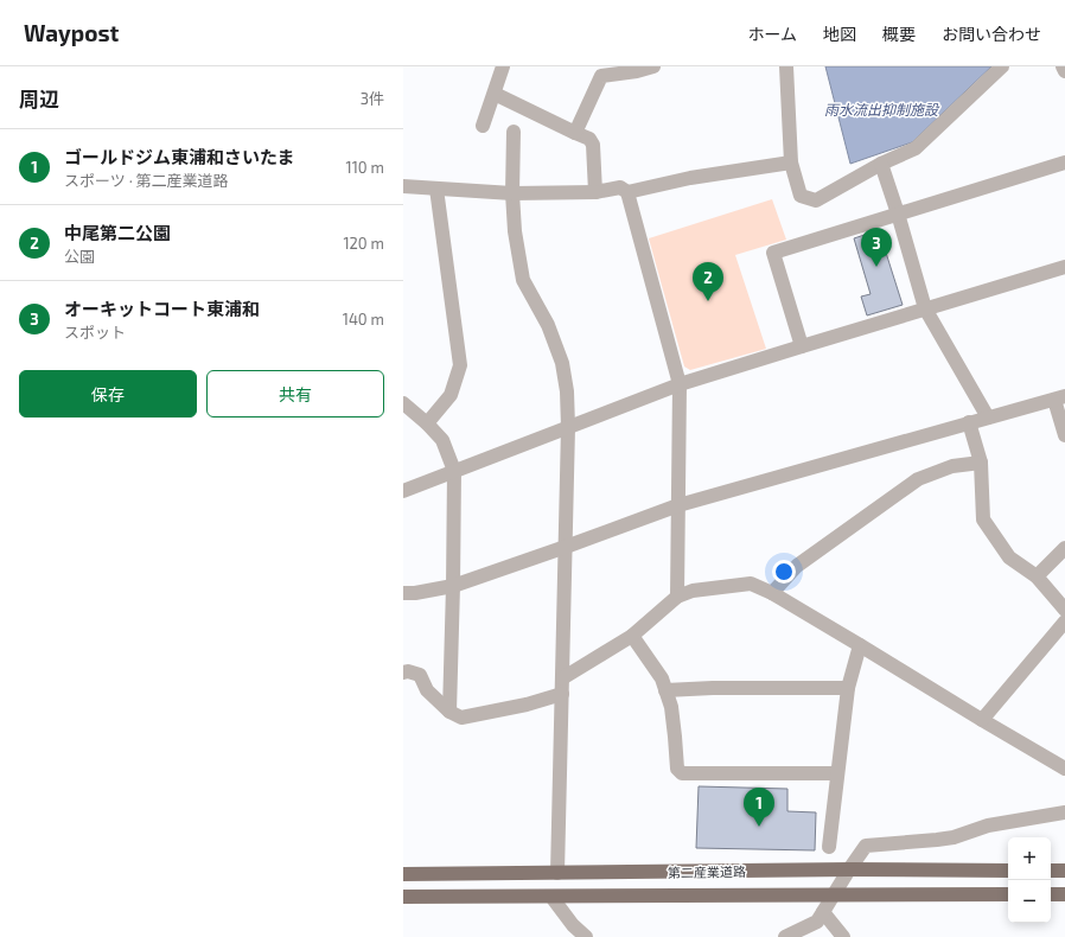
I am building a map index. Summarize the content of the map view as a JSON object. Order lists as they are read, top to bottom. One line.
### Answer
{"streets":{"main road":["第二産業道路"]},"water":["雨水流出抑制施設"],"page":{"header":"Waypost","nav":["ホーム","地図","概要","お問い合わせ"],"heading":["周辺","3件"],"list":[{"mark":"1","name":"ゴールドジム東浦和さいたま","note":"スポーツ · 第二産業道路","value":"110 m"},{"mark":"2","name":"中尾第二公園","note":"公園","value":"120 m"},{"mark":"3","name":"オーキットコート東浦和","note":"スポット","value":"140 m"}],"pins":["3","2","1"],"buttons":["保存","共有"],"map_buttons":["+","−"]}}
